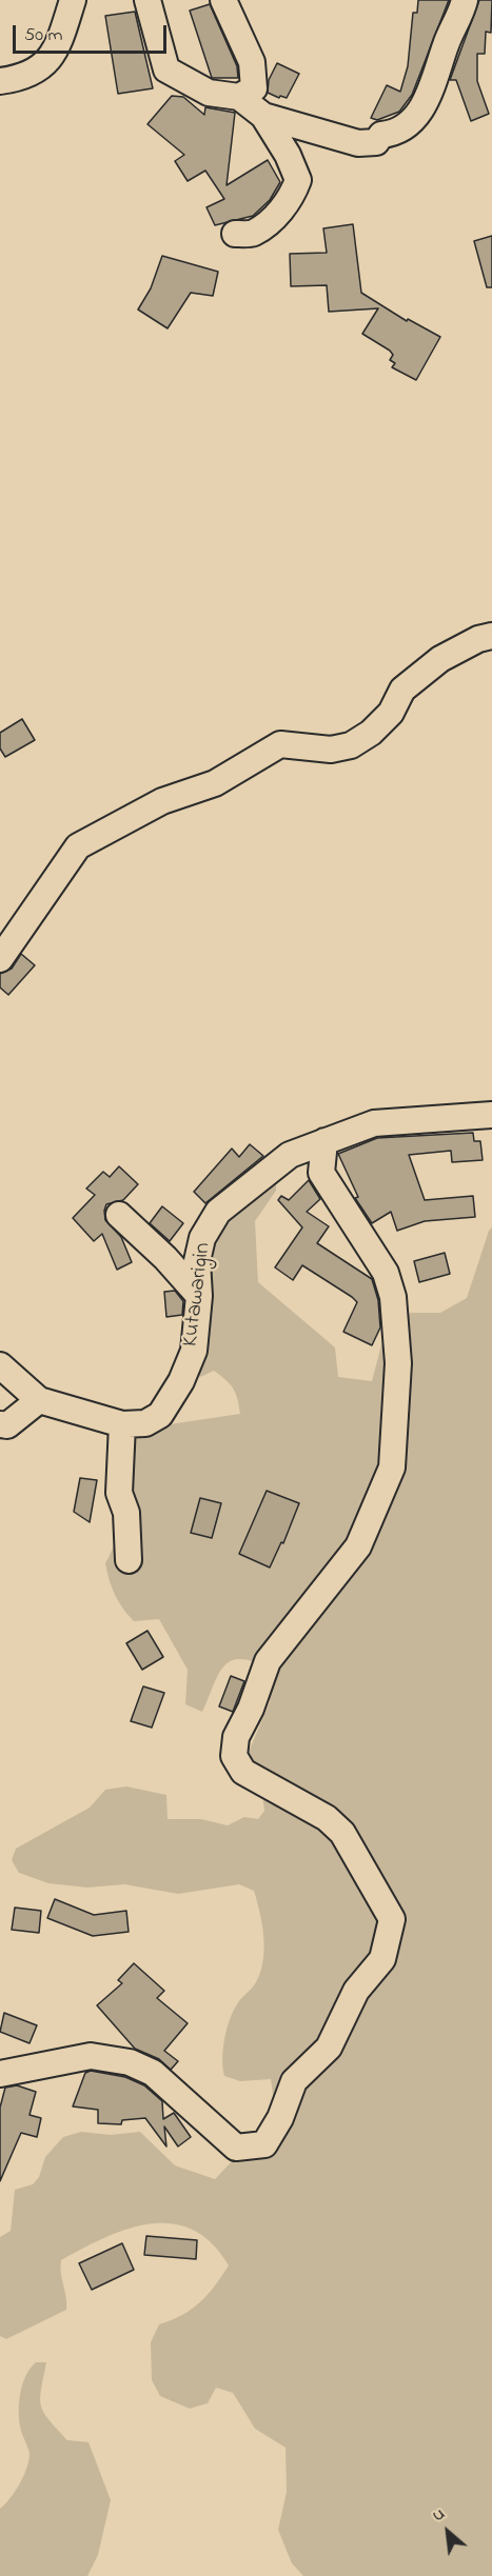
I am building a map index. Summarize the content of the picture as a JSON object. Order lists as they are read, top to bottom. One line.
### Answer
{"streets":{"street":["Kutawarigin"]},"scale_bar":"50 m","north":"top left"}
